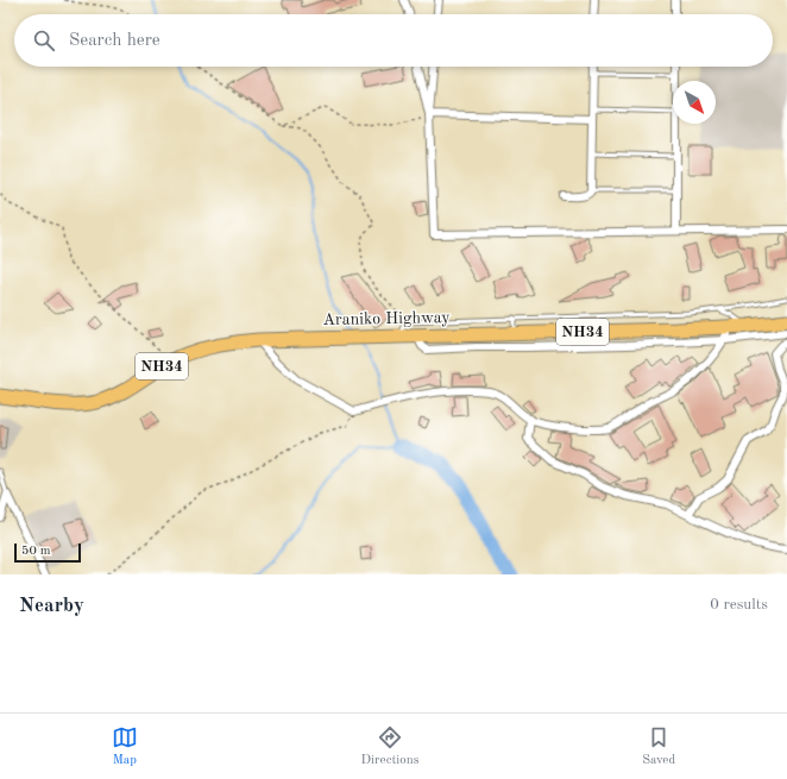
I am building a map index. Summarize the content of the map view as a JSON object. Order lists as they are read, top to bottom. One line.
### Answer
{"streets":{"highway":["Araniko Highway","NH34"]},"scale_bar":"50 m","north":"bottom right","page":{"search":"Search here","scale":"50 m","heading":["Nearby","0 results"],"nav":["Map","Directions","Saved"]}}
